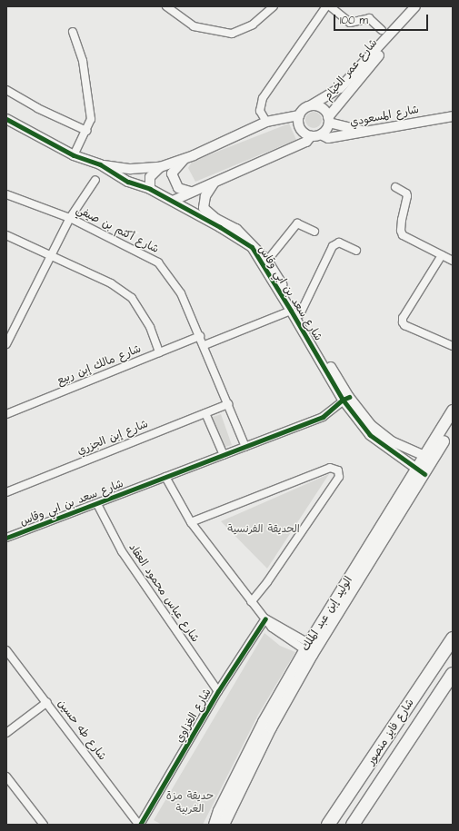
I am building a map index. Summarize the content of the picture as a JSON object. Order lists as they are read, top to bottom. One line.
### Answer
{"streets":{"highway":["شارع فايز منصور"],"main road":["الوليد إبن عبد الملك"],"street":["شارع عمر الخيام","شارع المسعودي","شارع أكثم بن صيفي","شارع سعد بن ابي وقاس","شارع مالك إبن ربيع","شارع إبن الجزري","شارع عباس محمود العقاد","شارع الغزاوي","شارع طه حسين"]},"crossings":[["شارع عمر الخيام","شارع المسعودي"],["شارع أكثم بن صيفي","شارع سعد بن ابي وقاس"],["شارع أكثم بن صيفي","شارع مالك إبن ربيع"],["شارع أكثم بن صيفي","شارع إبن الجزري"],["شارع سعد بن ابي وقاس","شارع عباس محمود العقاد"],["شارع سعد بن ابي وقاس","الوليد إبن عبد الملك"],["شارع عباس محمود العقاد","شارع الغزاوي"],["شارع الغزاوي","شارع طه حسين"]],"parks":["الحديقة الفرنسية","حديقة مزة الغربية"],"scale_bar":"100 m"}
